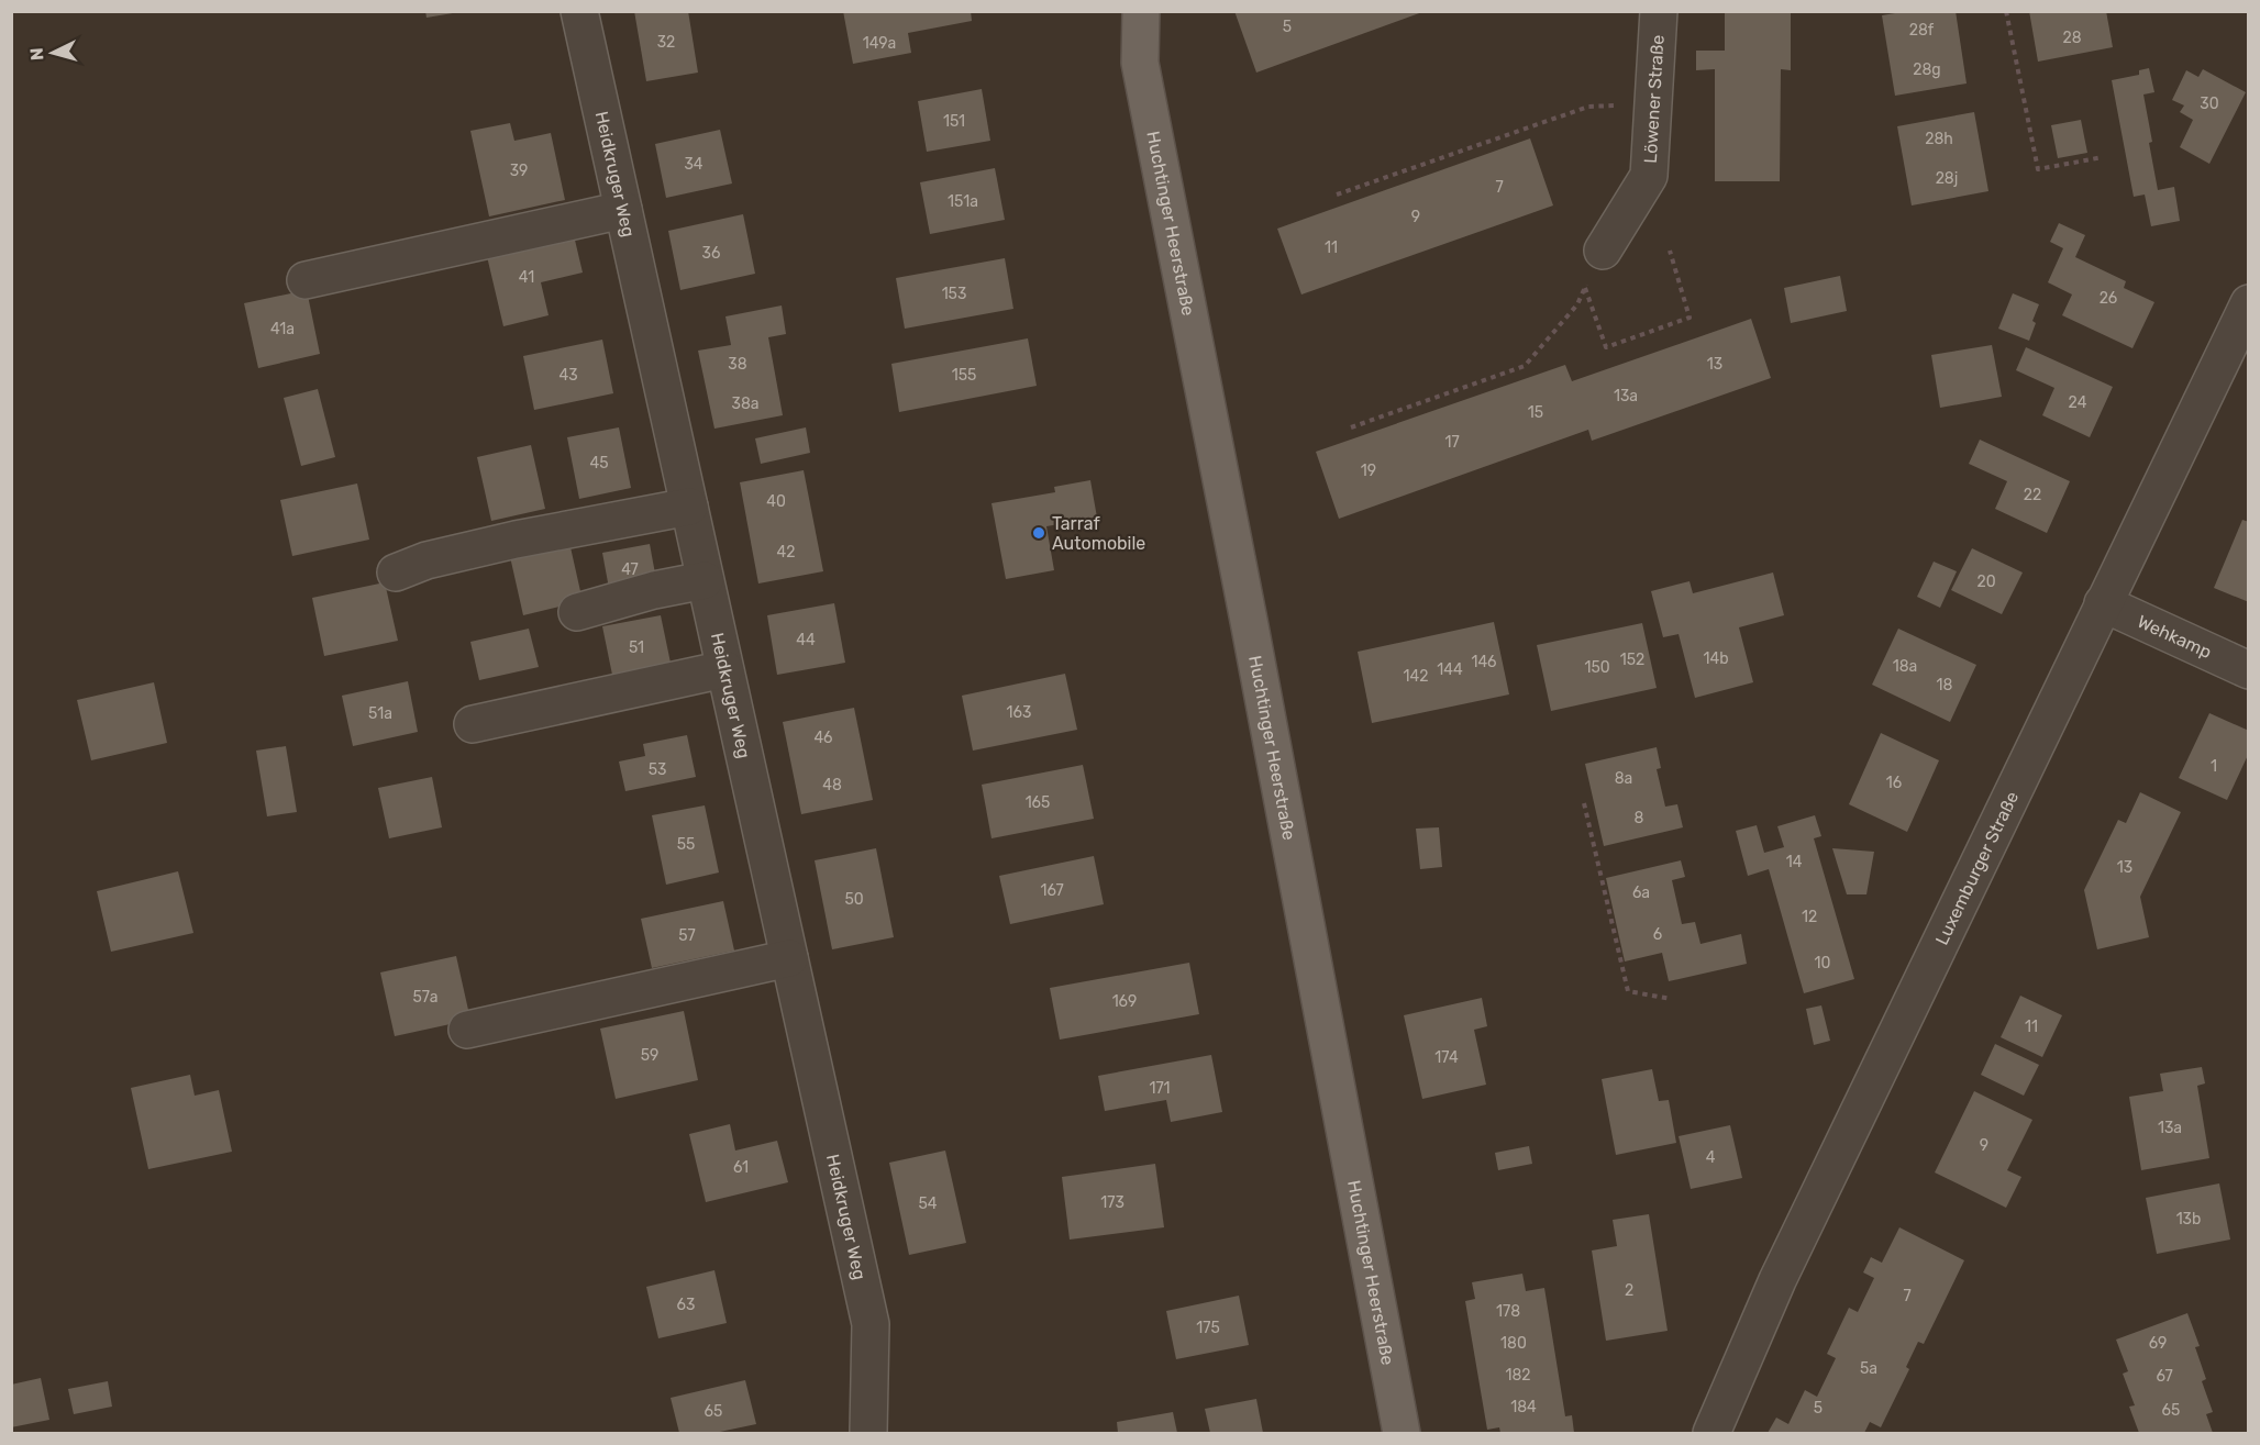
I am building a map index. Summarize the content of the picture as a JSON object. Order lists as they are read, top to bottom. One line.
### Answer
{"streets":{"main road":["Huchtinger Heerstraße"],"street":["Löwener Straße","Heidkruger Weg","Wehkamp","Luxemburger Straße"]},"crossings":[["Wehkamp","Luxemburger Straße"]],"places":["Tarraf Automobile"],"house_numbers":["5","28f","28","32","149a","28g","30","151","28h","34","39","28j","7","151a","9","11","36","41","153","26","41a","38","13","43","155","13a","24","38a","15","17","45","19","22","40","42","47","20","44","51","14b","152","146","18a","150","144","142","18","163","51a","46","1","53","8a","16","48","165","8","55","14","13","167","6a","50","12","6","57","10","57a","169","11","59","174","171","13a","9","4","61","173","54","13b","2","7","63","178","175","180","69","5a","182","67","184","5","65","65"],"north":"left"}
